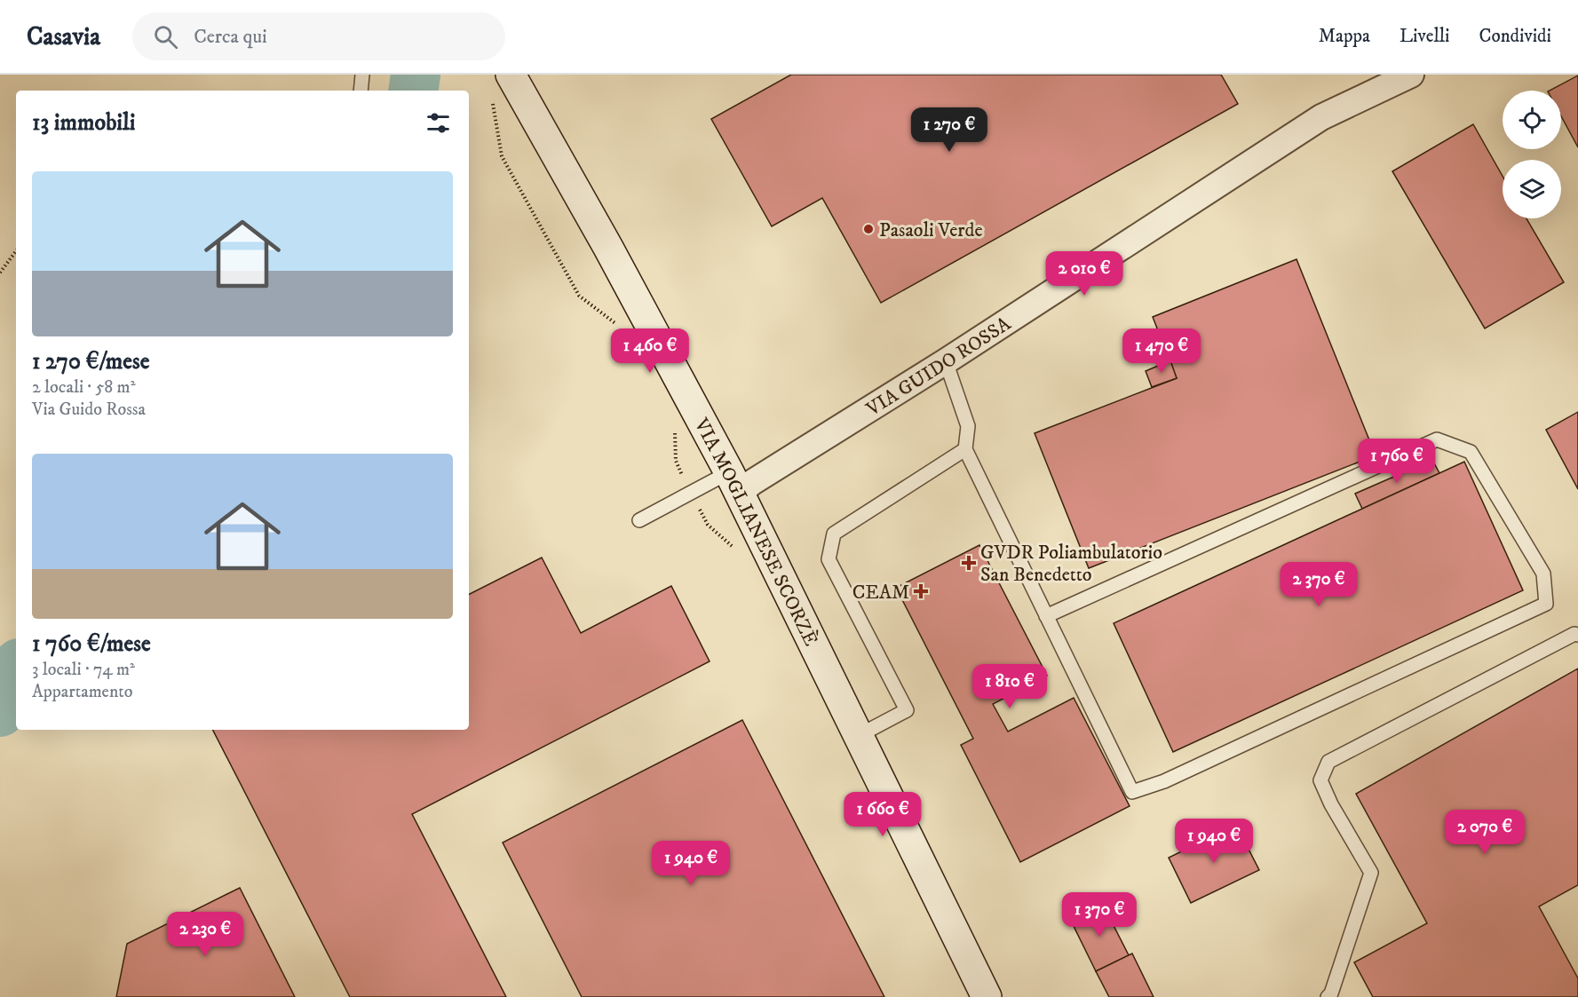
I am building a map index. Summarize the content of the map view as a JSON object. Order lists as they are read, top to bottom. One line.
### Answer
{"streets":{"main road":["VIA MOGLIANESE SCORZÈ"],"street":["VIA GUIDO ROSSA"]},"crossings":[["VIA GUIDO ROSSA","VIA MOGLIANESE SCORZÈ"]],"places":{"other":["Pasaoli Verde"],"health":["GVDR Poliambulatorio San Benedetto","CEAM"]},"page":{"header":"Casavia","search":"Cerca qui","nav":["Mappa","Livelli","Condividi"],"heading":"13 immobili","price":["1 270 €","2 010 €","1 460 €","1 470 €","1 760 €","2 370 €","1 810 €","1 660 €","2 070 €","1 940 €","1 940 €","1 370 €","2 230 €"],"list":[{"name":"1 270 €/mese","note":"2 locali · 58 m² · Via Guido Rossa"},{"name":"1 760 €/mese","note":"3 locali · 74 m² · Appartamento"}]}}
